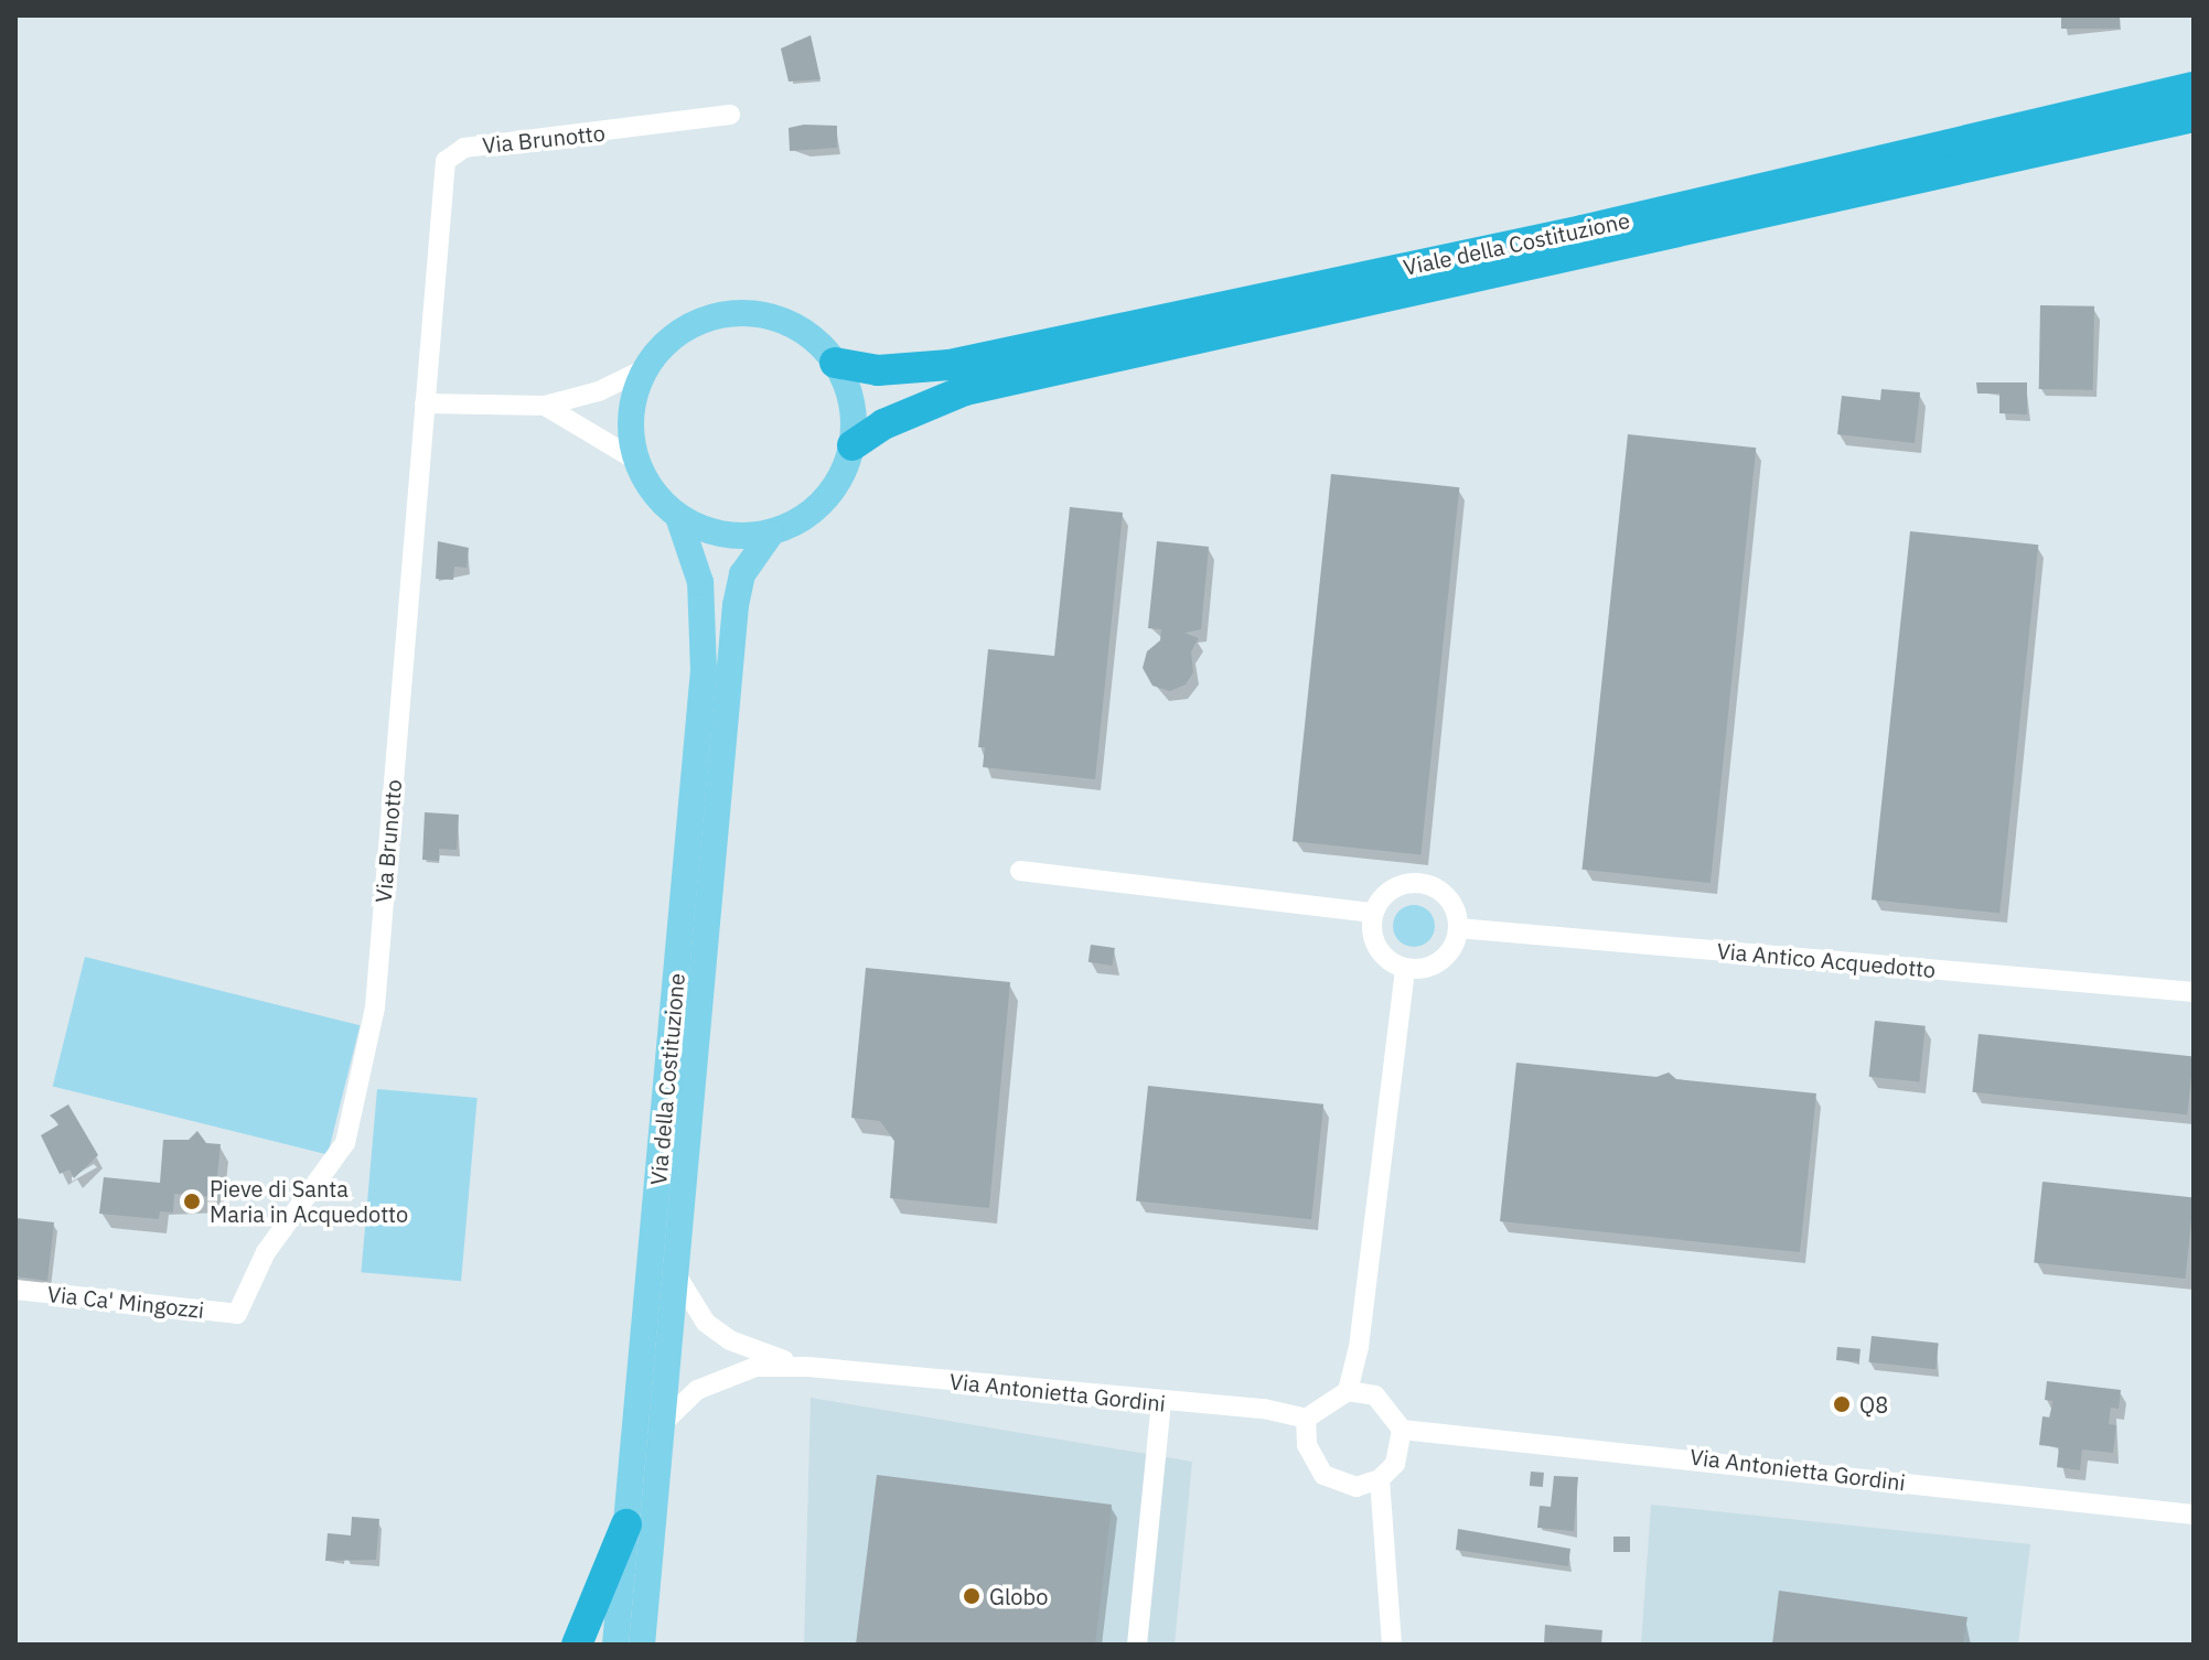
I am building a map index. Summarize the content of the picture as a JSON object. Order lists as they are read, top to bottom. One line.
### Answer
{"streets":{"highway":["Viale della Costituzione"],"main road":["Via della Costituzione"],"street":["Via Brunotto","Via Antico Acquedotto","Via Ca' Mingozzi","Via Antonietta Gordini"]},"crossings":[["Via Brunotto","Via Ca' Mingozzi"],["Viale della Costituzione","Via della Costituzione"]],"places":["Pieve di Santa Maria in Acquedotto","Q8","Globo"]}
